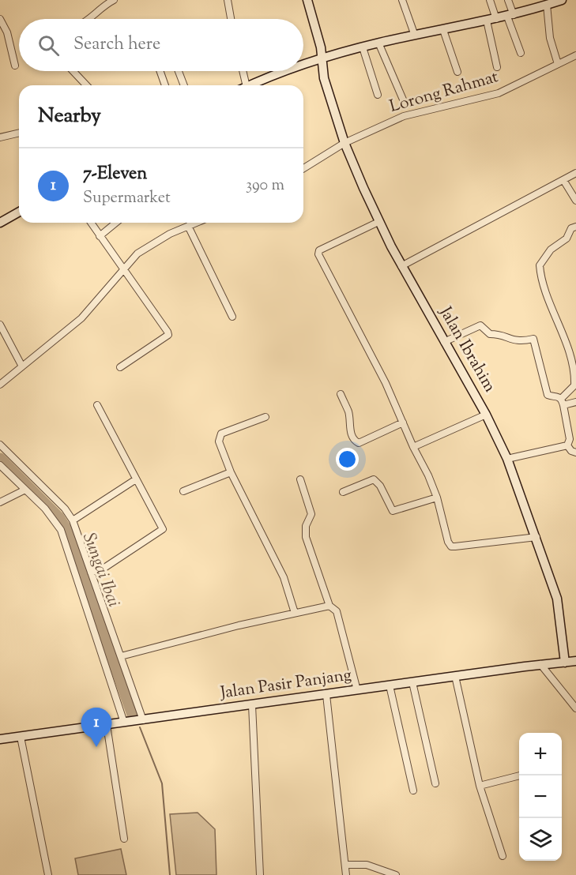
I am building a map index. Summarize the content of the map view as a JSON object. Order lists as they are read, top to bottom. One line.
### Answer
{"streets":{"main road":["Jalan Ibrahim","Jalan Pasir Panjang"],"street":["Lorong Rahmat"]},"crossings":[["Lorong Rahmat","Jalan Ibrahim"],["Jalan Ibrahim","Jalan Pasir Panjang"]],"water":["Sungai Ibai"],"page":{"search":"Search here","heading":"Nearby","list":[{"mark":"1","name":"7-Eleven","note":"Supermarket","value":"390 m"}],"pins":"1","map_buttons":["+","−"]}}
